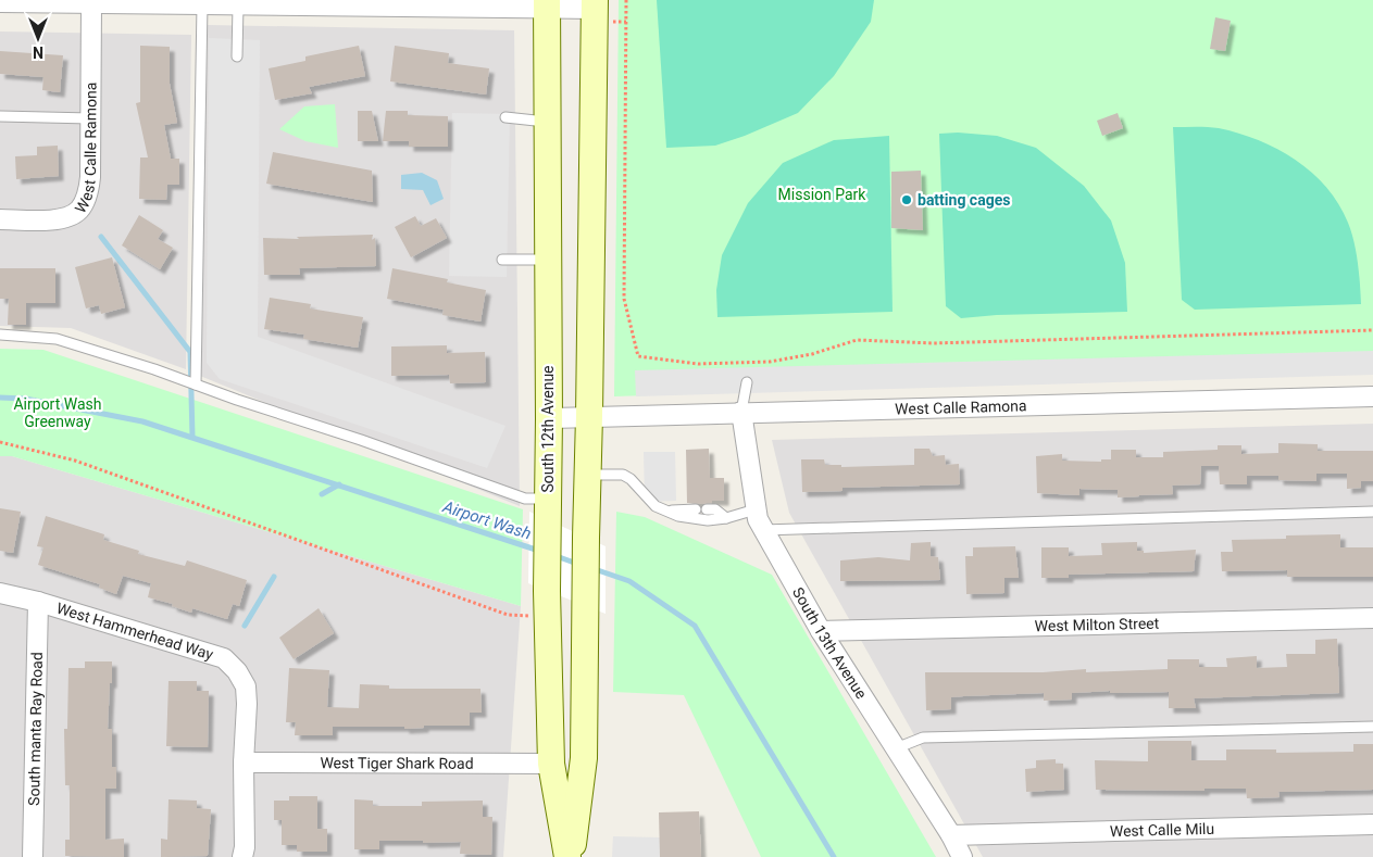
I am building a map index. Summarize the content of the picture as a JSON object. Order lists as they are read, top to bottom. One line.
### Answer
{"streets":{"main road":["South 12th Avenue"],"street":["West Calle Ramona","West Milton Street","West Hammerhead Way","South 13th Avenue","South manta Ray Road","West Tiger Shark Road","West Calle Milu"]},"crossings":[["West Calle Ramona","South 12th Avenue"],["West Calle Ramona","South 13th Avenue"],["South 12th Avenue","West Tiger Shark Road"],["West Milton Street","South 13th Avenue"],["West Hammerhead Way","South manta Ray Road"],["West Hammerhead Way","West Tiger Shark Road"],["South 13th Avenue","West Calle Milu"]],"water":["Airport Wash"],"parks":["Mission Park","Airport Wash Greenway"],"places":["batting cages"],"north":"bottom"}
